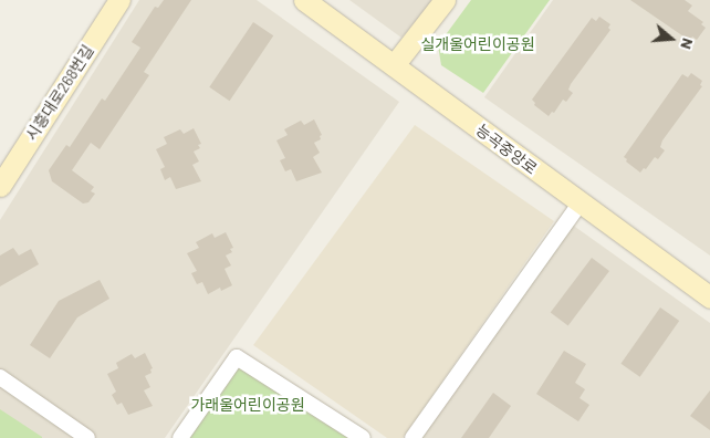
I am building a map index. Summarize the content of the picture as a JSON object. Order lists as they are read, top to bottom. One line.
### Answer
{"streets":{"street":["시흥대로268번길","능곡중앙로"]},"parks":["실개울어린이공원","가래울어린이공원"],"north":"right"}
